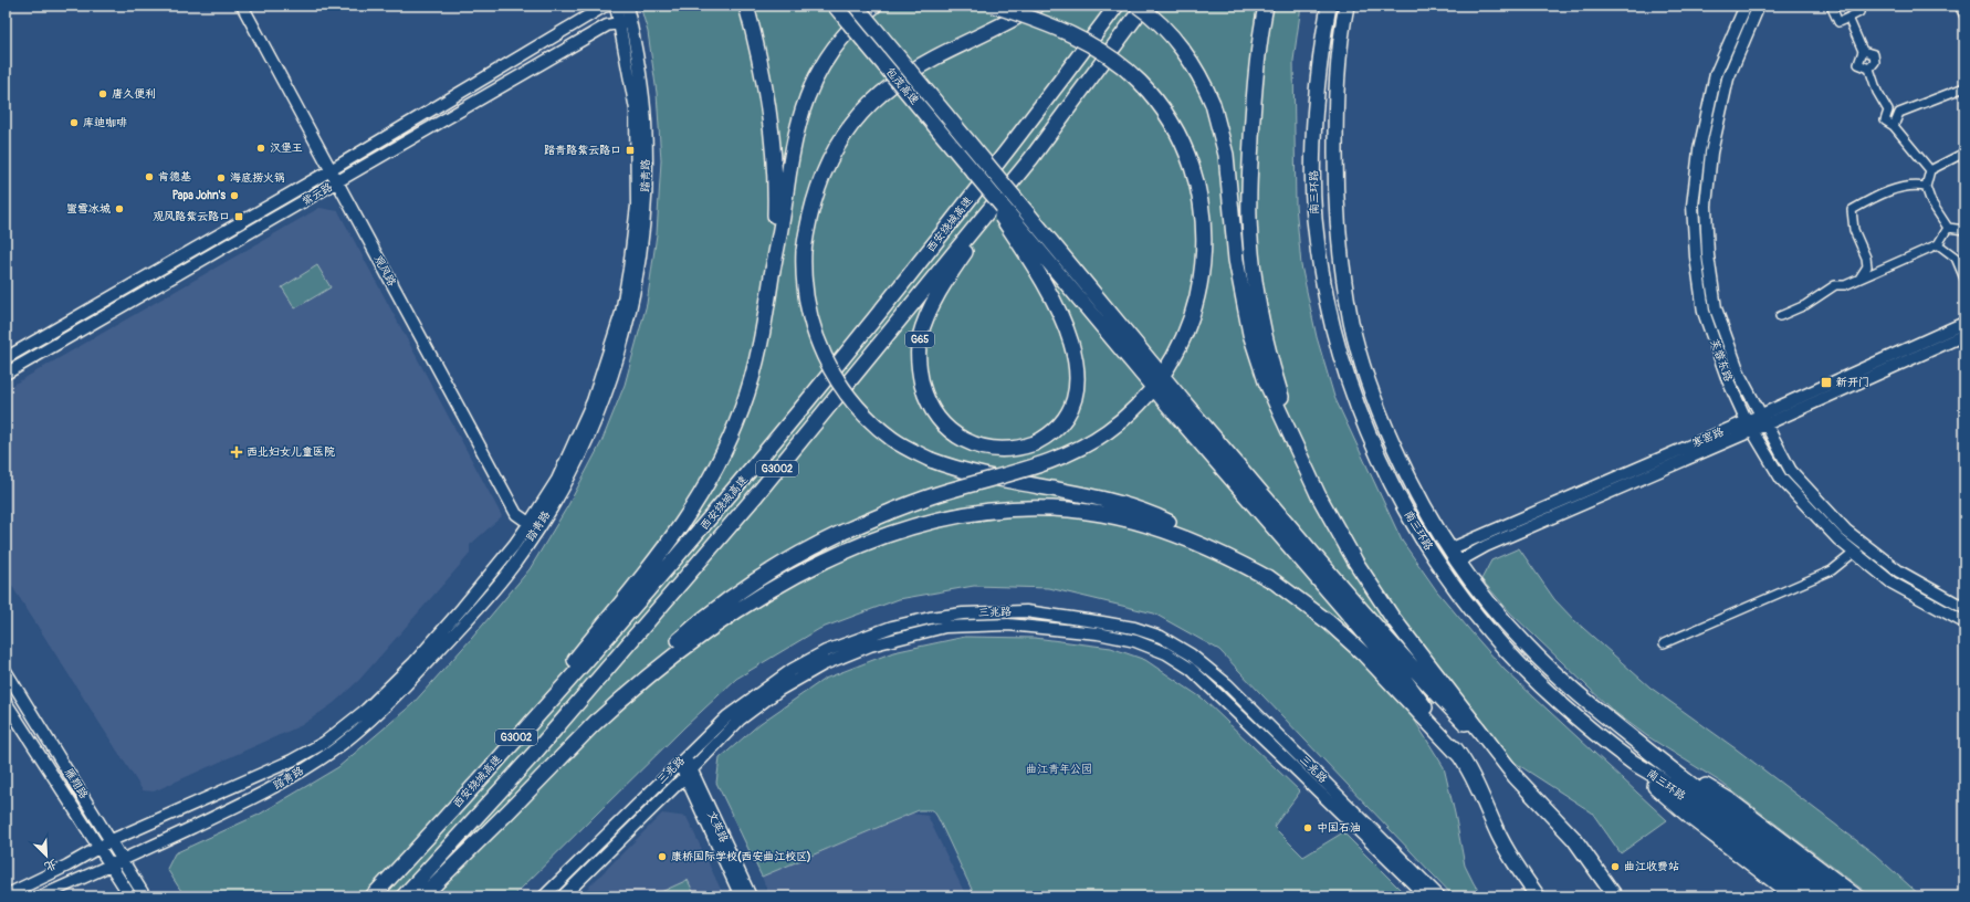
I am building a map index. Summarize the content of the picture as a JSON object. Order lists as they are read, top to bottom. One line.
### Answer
{"streets":{"highway":["包茂高速","南三环路","西安绕城高速","G65","G3002"],"street":["踏青路","紫云路","观风路","芙蓉东路","寒窑路","三兆路","雁翔路","文英路"]},"crossings":[["包茂高速","G65"],["踏青路","紫云路"],["踏青路","观风路"],["踏青路","雁翔路"],["南三环路","寒窑路"],["紫云路","观风路"],["西安绕城高速","G65"],["芙蓉东路","寒窑路"],["三兆路","文英路"]],"parks":["曲江青年公园"],"places":{"other":["唐久便利","库迪咖啡","汉堡王","肯德基","海底捞火锅","Papa John's","蜜雪冰城","中国石油","康桥国际学校(西安曲江校区)","曲江收费站"],"transit":["踏青路紫云路口","观风路紫云路口","新开门"],"health":["西北妇女儿童医院"]},"north":"bottom right"}
